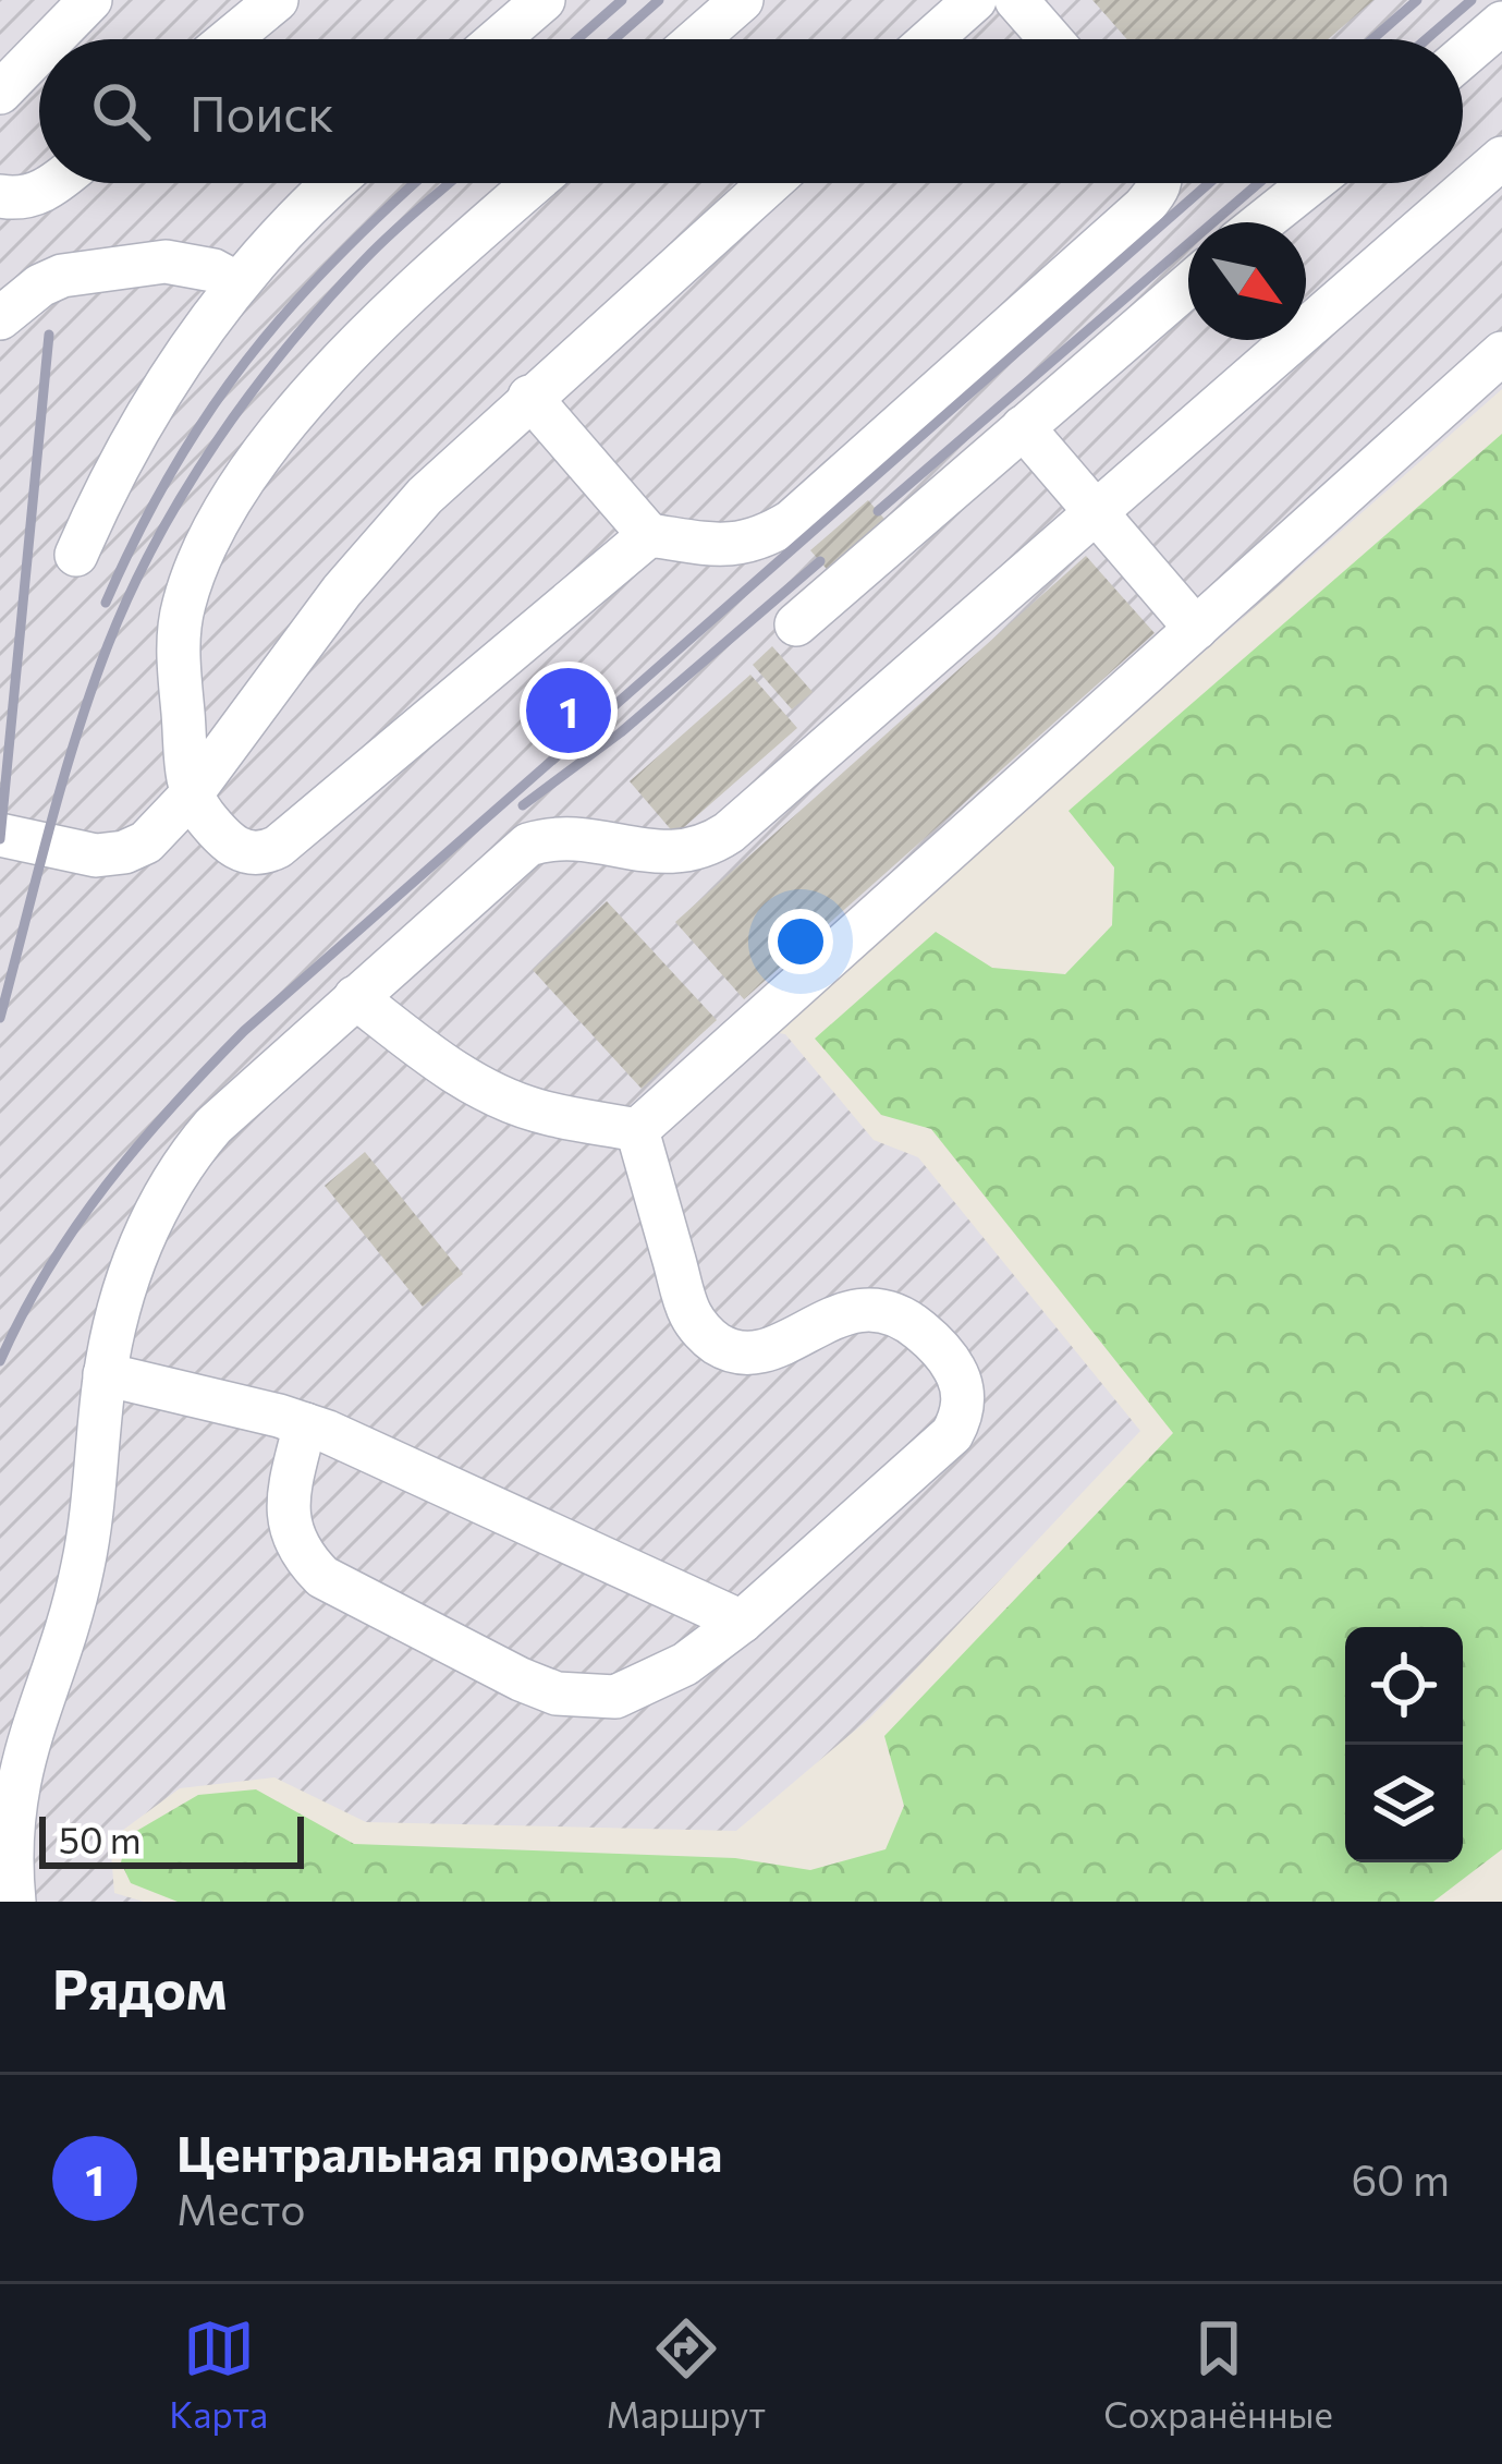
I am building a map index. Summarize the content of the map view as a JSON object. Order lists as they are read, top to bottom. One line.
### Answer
{"scale_bar":"50 m","north":"bottom right","page":{"search":"Поиск","pins":"1","scale":"50 m","heading":"Рядом","list":[{"mark":"1","name":"Центральная промзона","note":"Место","value":"60 m"}],"nav":["Карта","Маршрут","Сохранённые"]}}
